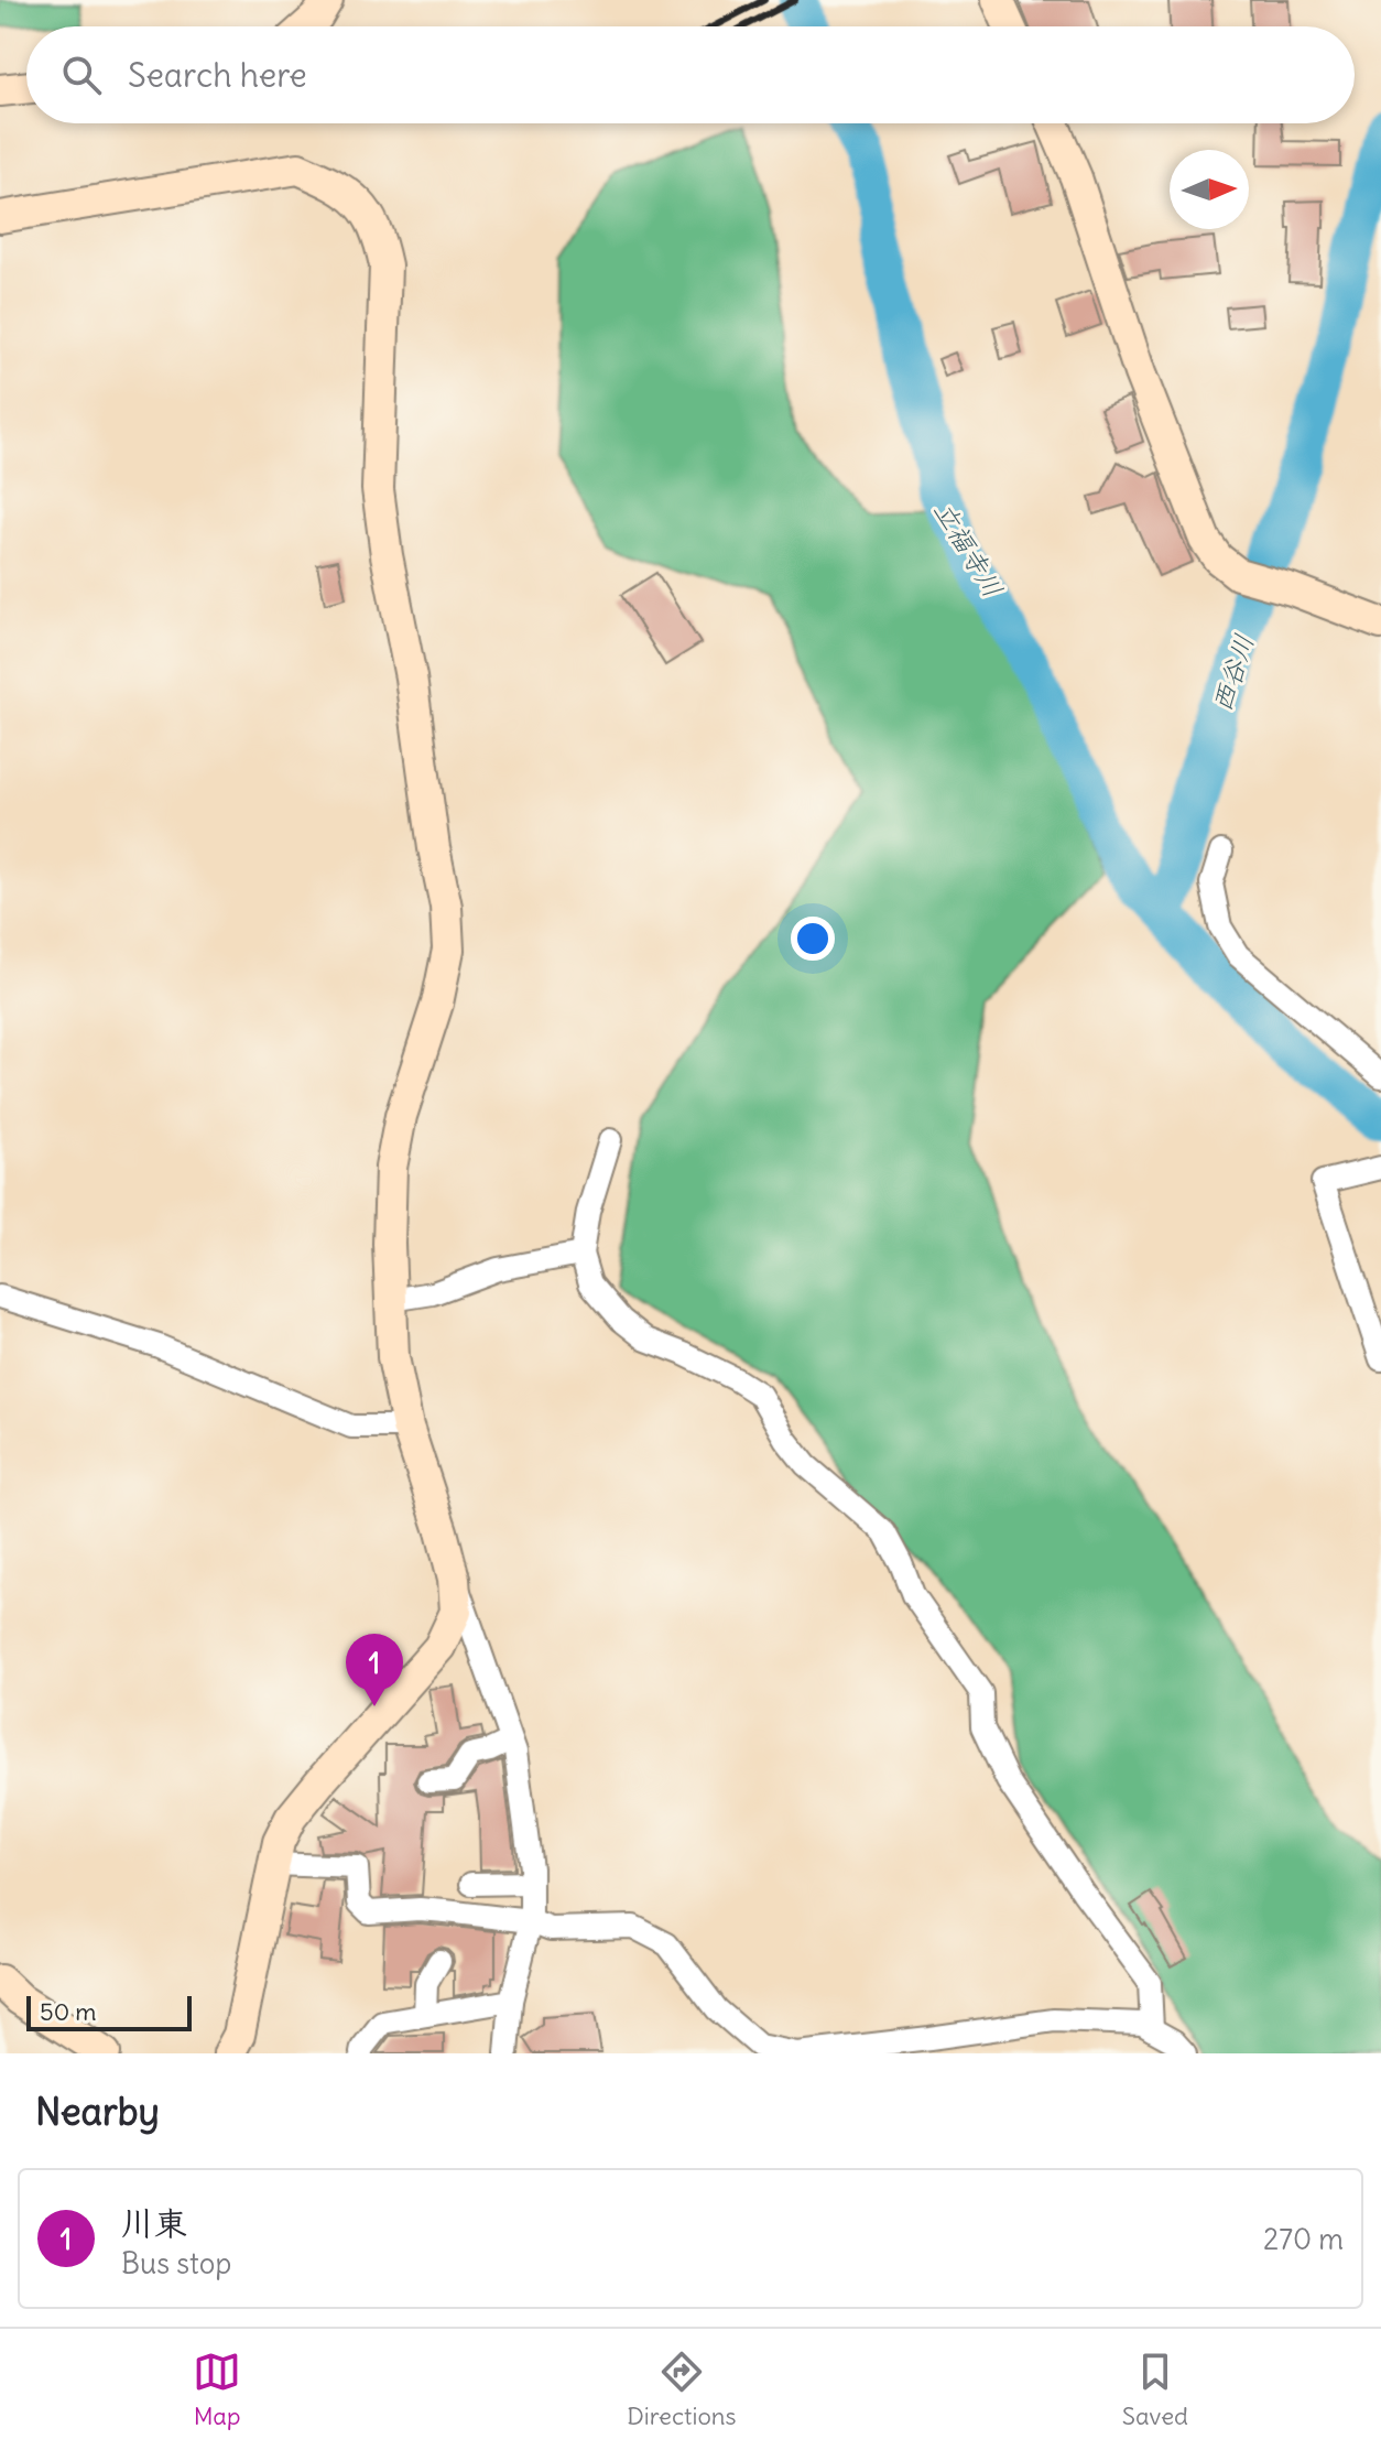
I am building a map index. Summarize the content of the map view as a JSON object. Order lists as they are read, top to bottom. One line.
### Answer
{"water":["立福寺川","西谷川"],"scale_bar":"50 m","north":"right","page":{"search":"Search here","pins":"1","scale":"50 m","heading":"Nearby","list":[{"mark":"1","name":"川東","note":"Bus stop","value":"270 m"}],"nav":["Map","Directions","Saved"]}}
